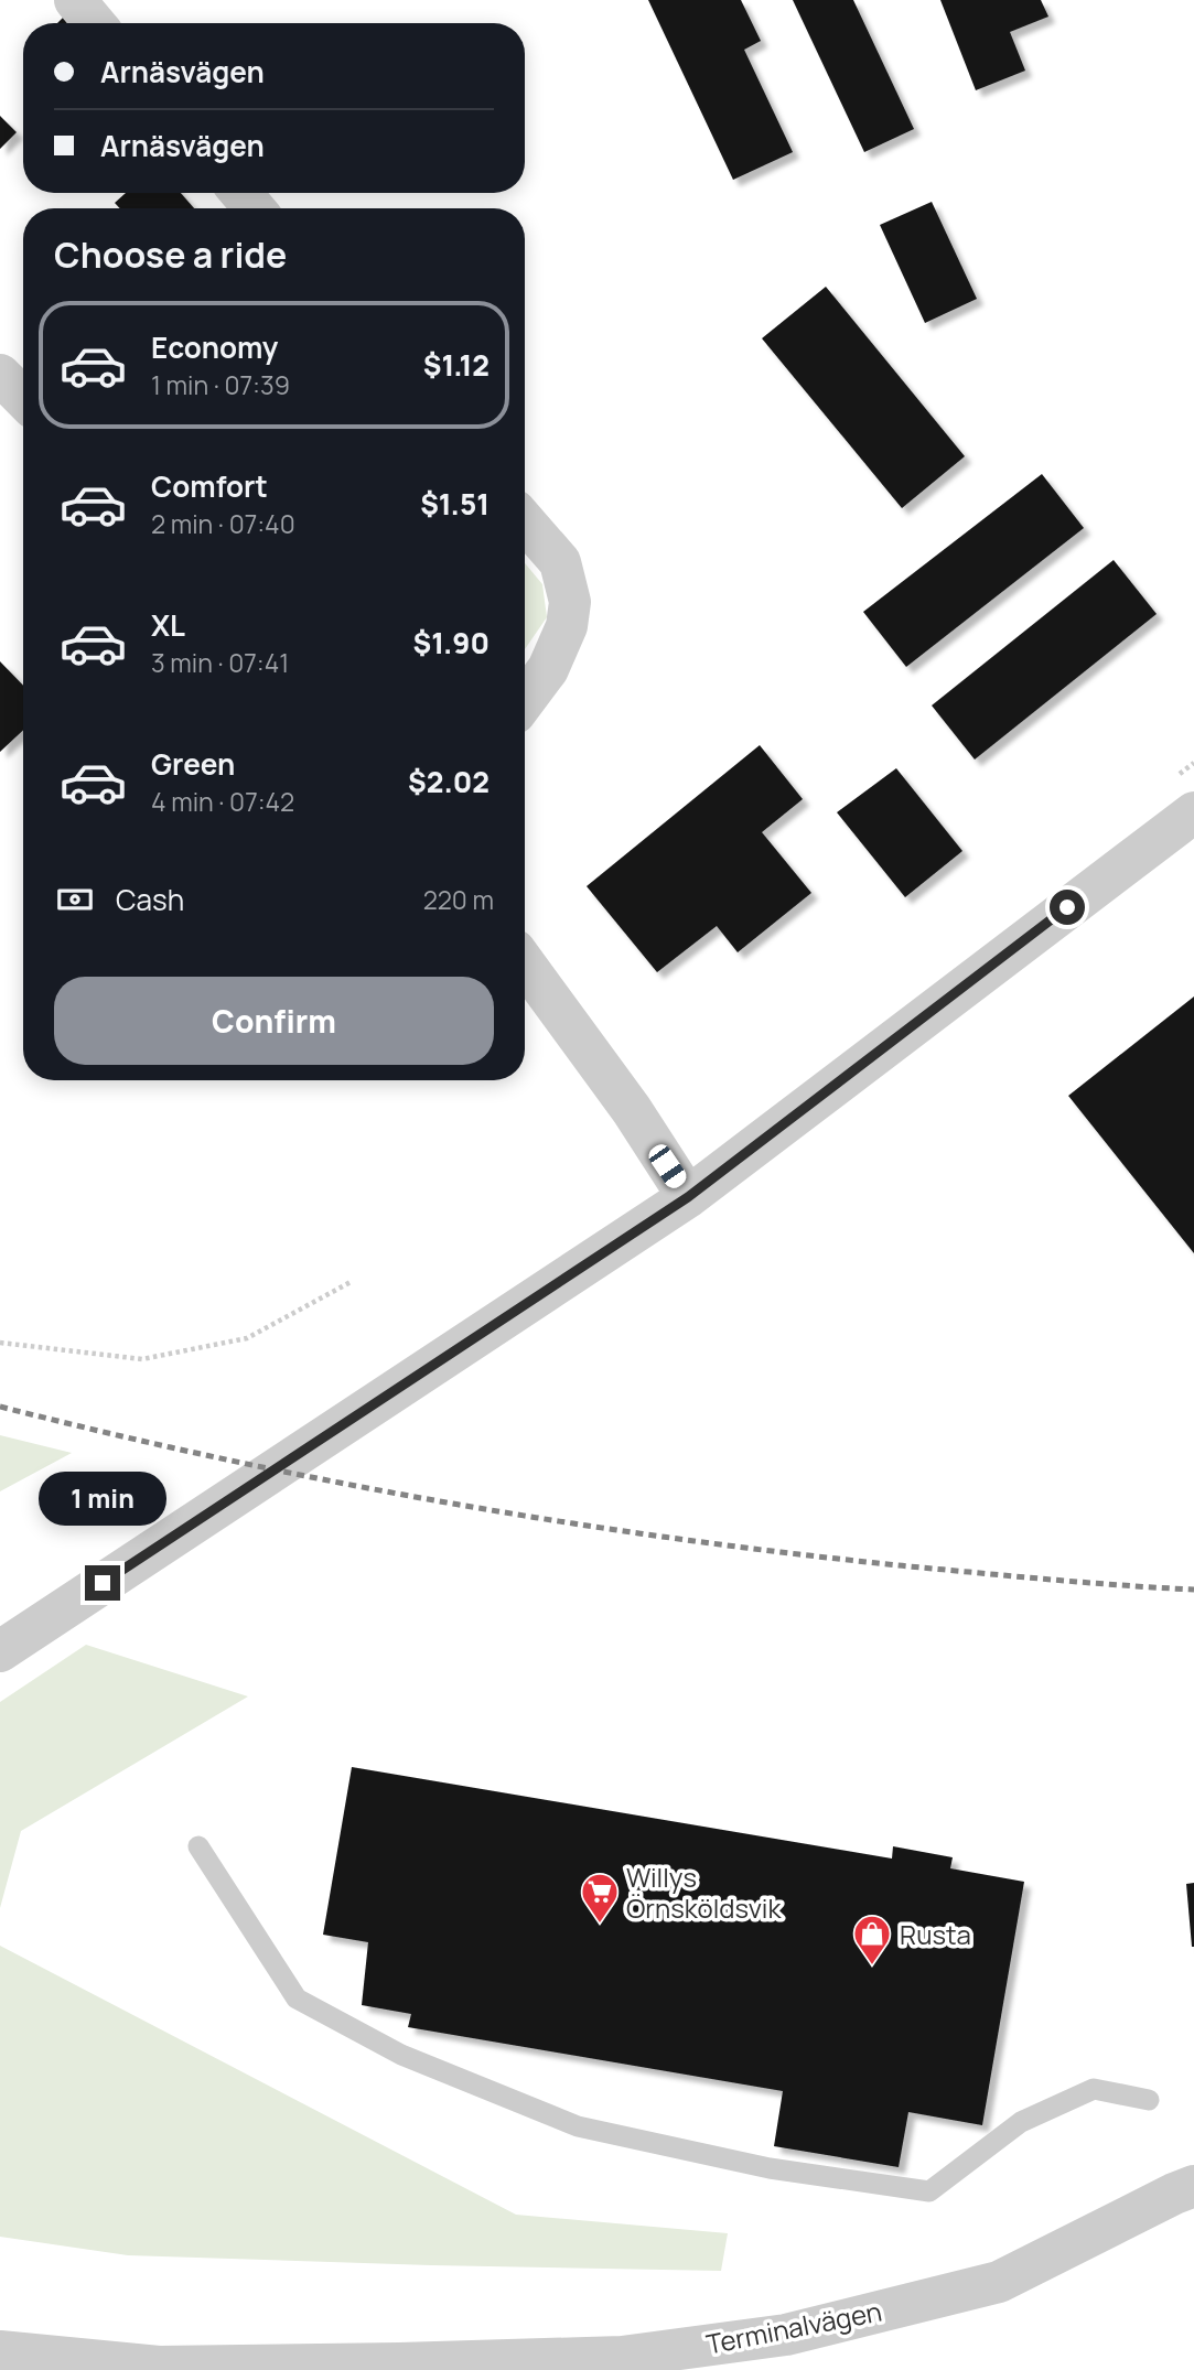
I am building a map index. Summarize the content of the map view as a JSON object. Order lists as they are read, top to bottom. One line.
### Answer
{"streets":{"street":["Terminalvägen"]},"places":{"supermarket":["Willys Örnsköldsvik"],"shop":["Rusta"]},"page":{"banner":["Arnäsvägen","Arnäsvägen"],"heading":"Choose a ride","list":[{"name":"Economy","note":"1 min · 07:39","value":"$1.12"},{"name":"Comfort","note":"2 min · 07:40","value":"$1.51"},{"name":"XL","note":"3 min · 07:41","value":"$1.90"},{"name":"Green","note":"4 min · 07:42","value":"$2.02"}],"pay":["Cash","220 m"],"buttons":"Confirm","bubble":"1 min"}}
